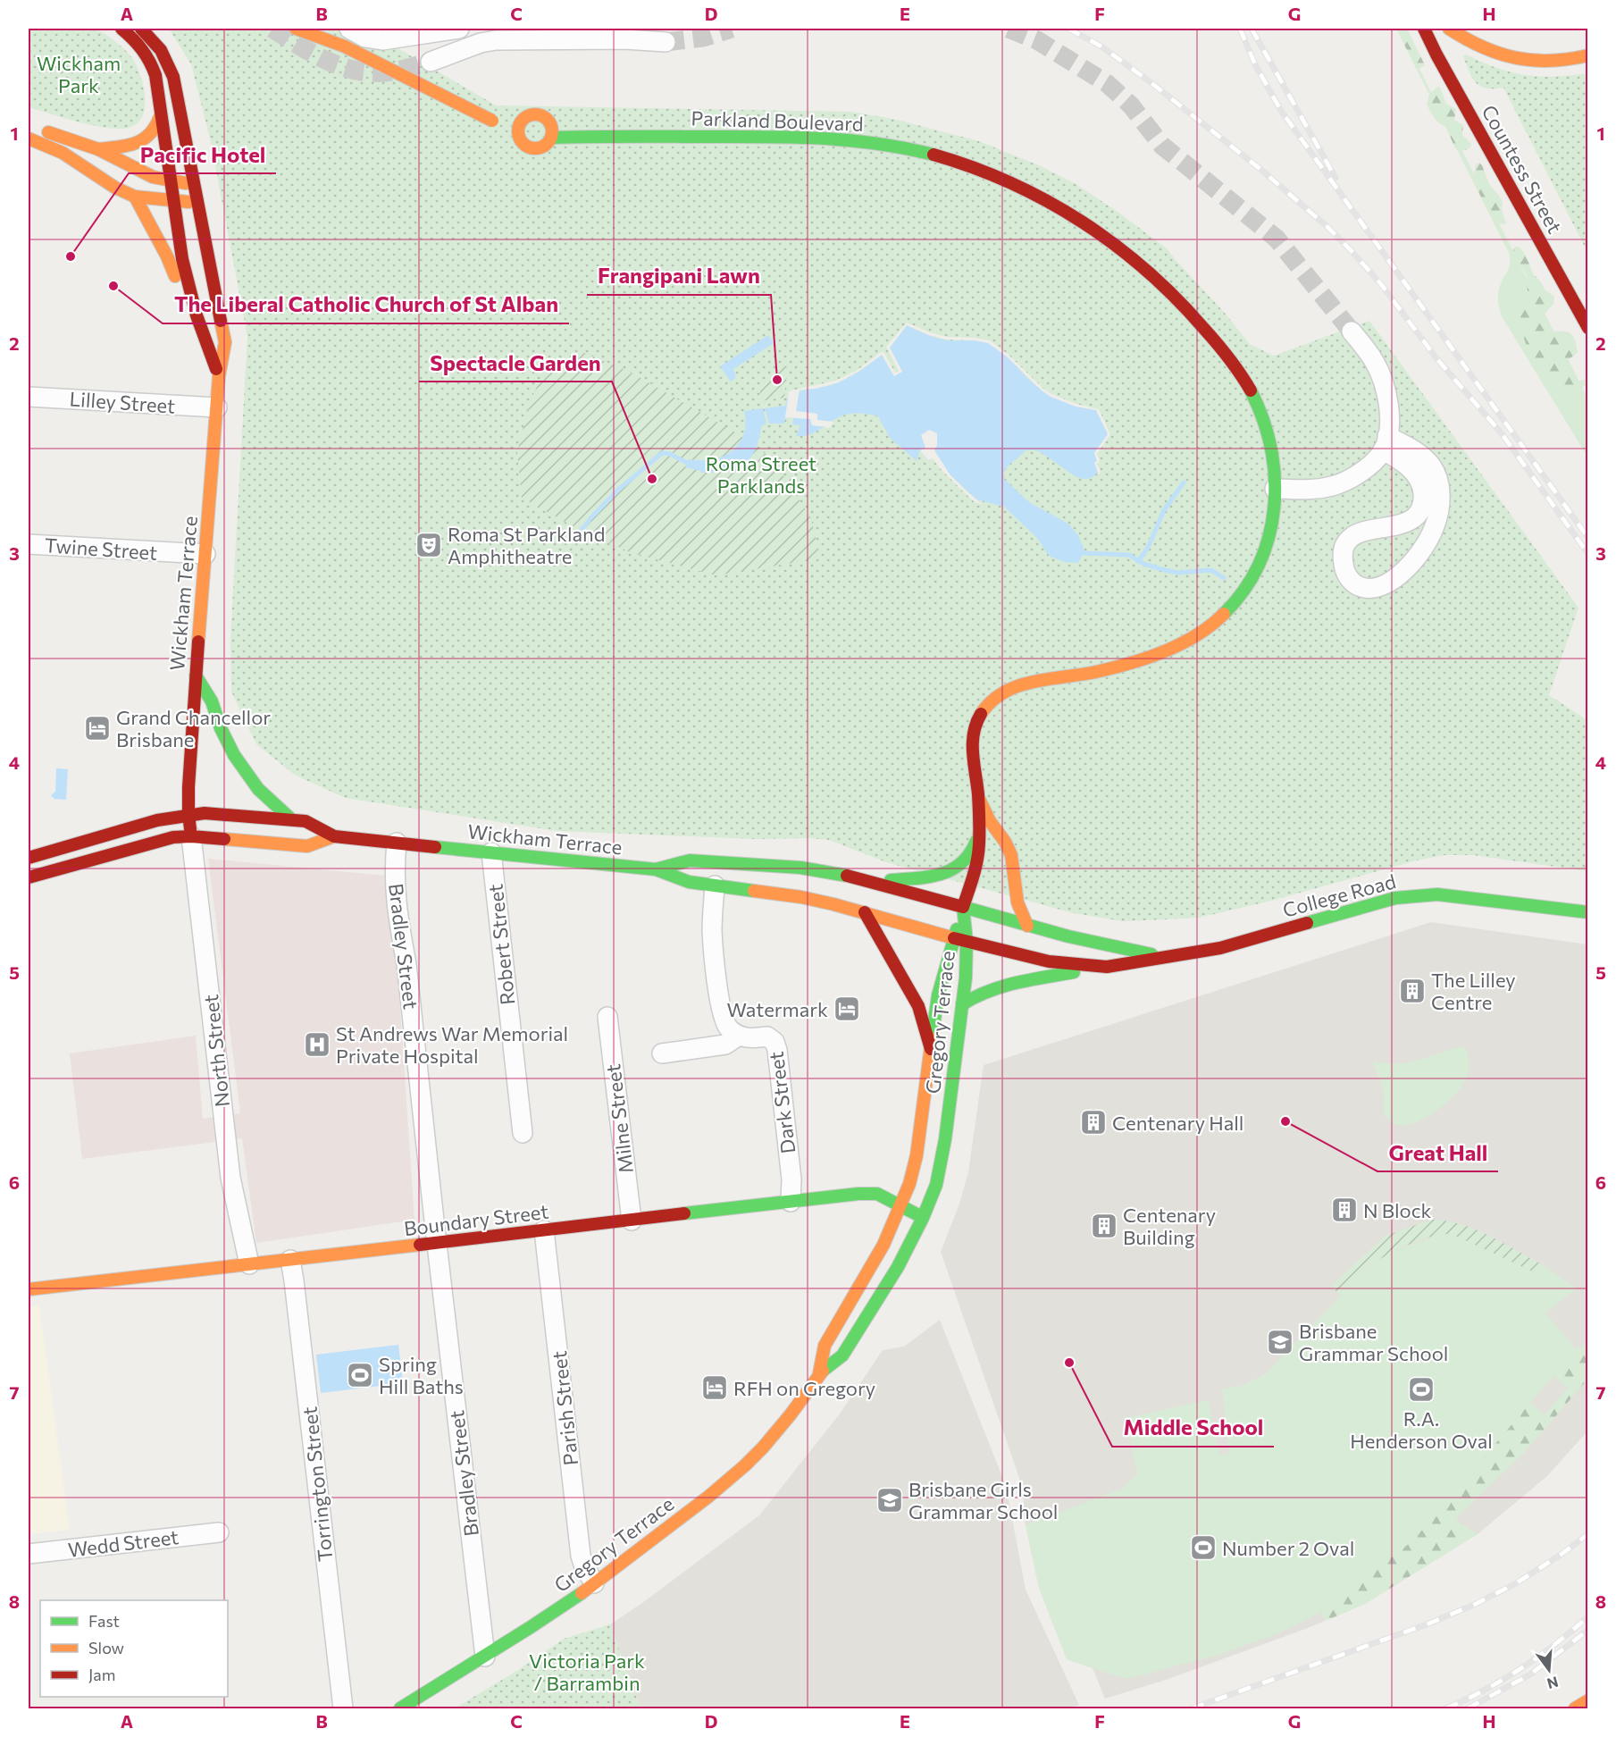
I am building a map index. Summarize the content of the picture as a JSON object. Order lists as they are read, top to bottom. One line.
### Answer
{"streets":{"main road":["Parkland Boulevard","Countess Street","Wickham Terrace","College Road","Gregory Terrace","Boundary Street"],"street":["Lilley Street","Twine Street","Robert Street","Bradley Street","North Street","Dark Street","Milne Street","Parish Street","Torrington Street","Wedd Street"]},"crossings":[["Parkland Boulevard","Wickham Terrace"],["Parkland Boulevard","College Road"],["Parkland Boulevard","Gregory Terrace"],["Lilley Street","Wickham Terrace"],["Twine Street","Wickham Terrace"],["Wickham Terrace","College Road"],["Wickham Terrace","Robert Street"],["Wickham Terrace","Bradley Street"],["Wickham Terrace","Gregory Terrace"],["Wickham Terrace","North Street"],["College Road","Gregory Terrace"],["Bradley Street","Gregory Terrace"],["Bradley Street","Boundary Street"],["Gregory Terrace","Boundary Street"],["Gregory Terrace","Parish Street"],["North Street","Boundary Street"],["Dark Street","Boundary Street"],["Milne Street","Boundary Street"],["Boundary Street","Parish Street"],["Boundary Street","Torrington Street"]],"parks":["Wickham Park","Roma Street Parklands","Victoria Park / Barrambin"],"places":{"other":["Pacific Hotel","The Liberal Catholic Church of St Alban","Frangipani Lawn","Spectacle Garden","Great Hall","Middle School"],"theatre":["Roma St Parkland Amphitheatre"],"hotel":["Grand Chancellor Brisbane","Watermark","RFH on Gregory"],"building":["The Lilley Centre","Centenary Hall","N Block","Centenary Building"],"hospital":["St Andrews War Memorial Private Hospital"],"school or university":["Brisbane Grammar School","Brisbane Girls Grammar School"],"sports":["Spring Hill Baths","R.A. Henderson Oval","Number 2 Oval"]},"legend":["Fast","Slow","Jam"],"north":"bottom","grid":{"columns":["A","B","C","D","E","F","G","H"],"rows":["1","2","3","4","5","6","7","8"]}}
